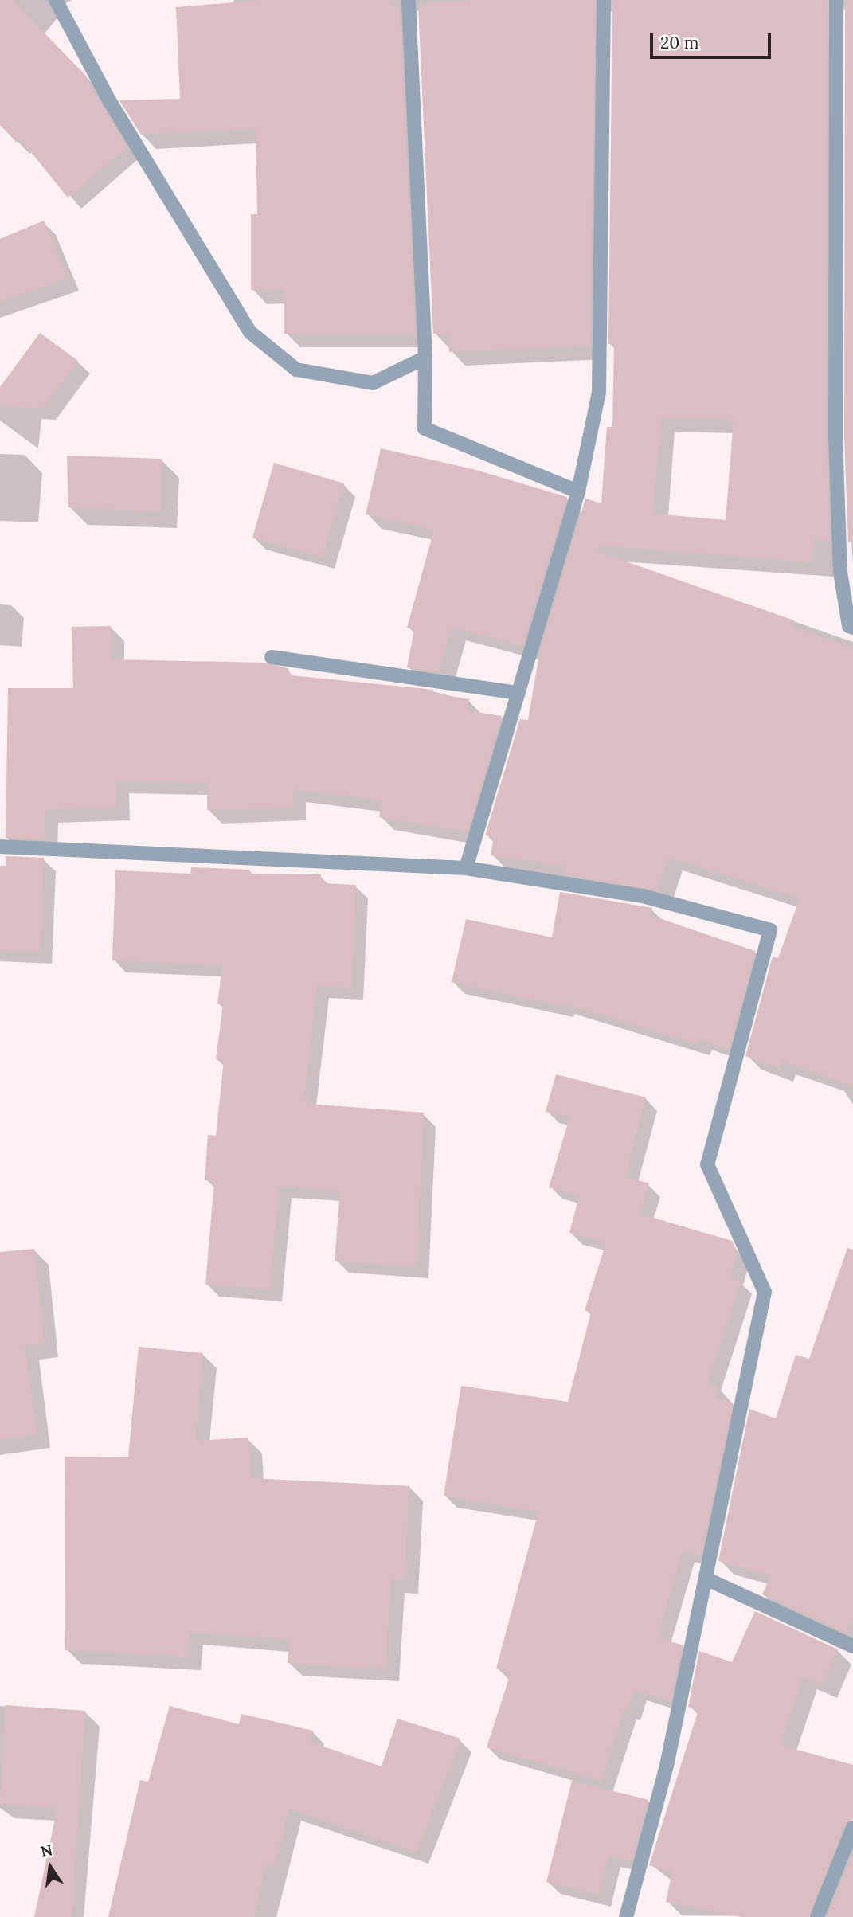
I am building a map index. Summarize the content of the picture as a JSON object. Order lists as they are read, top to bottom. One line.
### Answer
{"scale_bar":"20 m","north":"top"}
